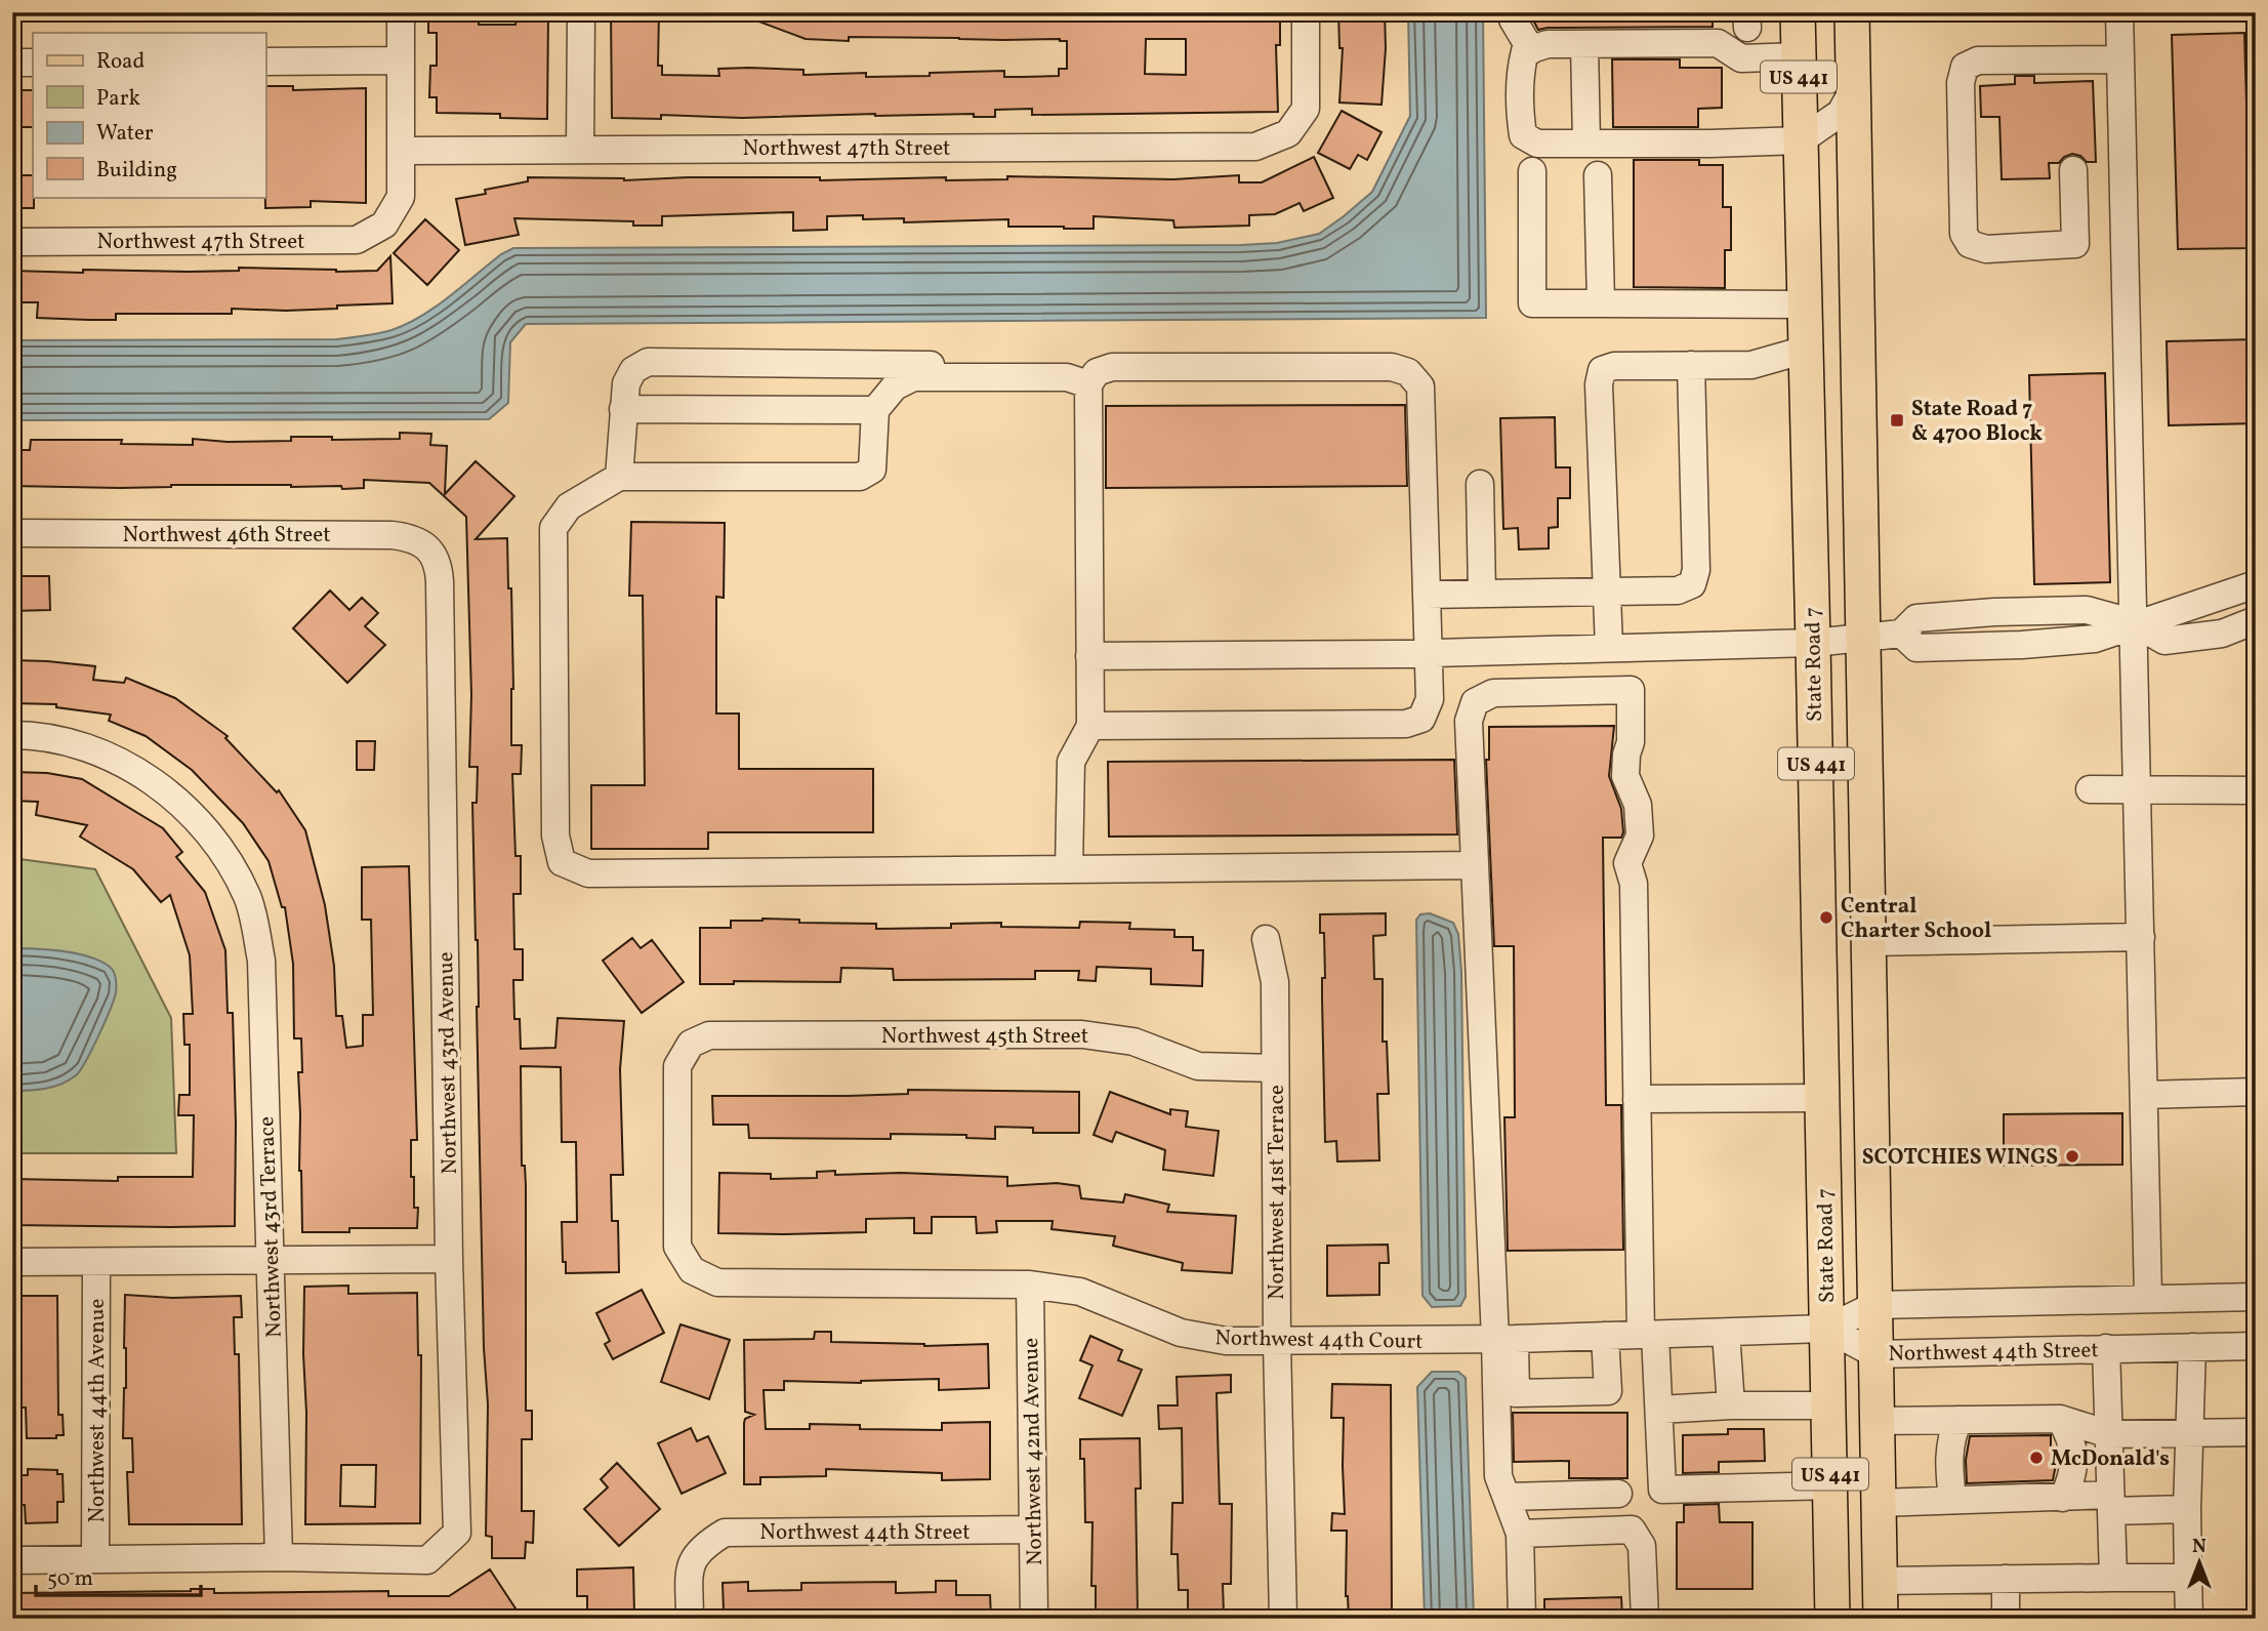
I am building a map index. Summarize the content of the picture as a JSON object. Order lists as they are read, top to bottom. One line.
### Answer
{"streets":{"main road":["US 441","State Road 7"],"street":["Northwest 47th Street","Northwest 46th Street","Northwest 45th Street","Northwest 43rd Avenue","Northwest 41st Terrace","Northwest 43rd Terrace","Northwest 44th Court","Northwest 44th Street","Northwest 44th Avenue","Northwest 42nd Avenue"]},"crossings":[["US 441","Northwest 44th Street"],["Northwest 46th Street","Northwest 43rd Avenue"],["State Road 7","Northwest 44th Court"],["State Road 7","Northwest 44th Street"],["Northwest 45th Street","Northwest 41st Terrace"],["Northwest 45th Street","Northwest 44th Court"],["Northwest 43rd Avenue","Northwest 43rd Terrace"],["Northwest 41st Terrace","Northwest 44th Court"],["Northwest 44th Court","Northwest 44th Street"],["Northwest 44th Court","Northwest 42nd Avenue"],["Northwest 44th Street","Northwest 42nd Avenue"]],"places":{"transit":["State Road 7 & 4700 Block"],"other":["Central Charter School","SCOTCHIES WINGS","McDonald's"]},"legend":["Road","Park","Water","Building"],"scale_bar":"50 m","north":"top"}
